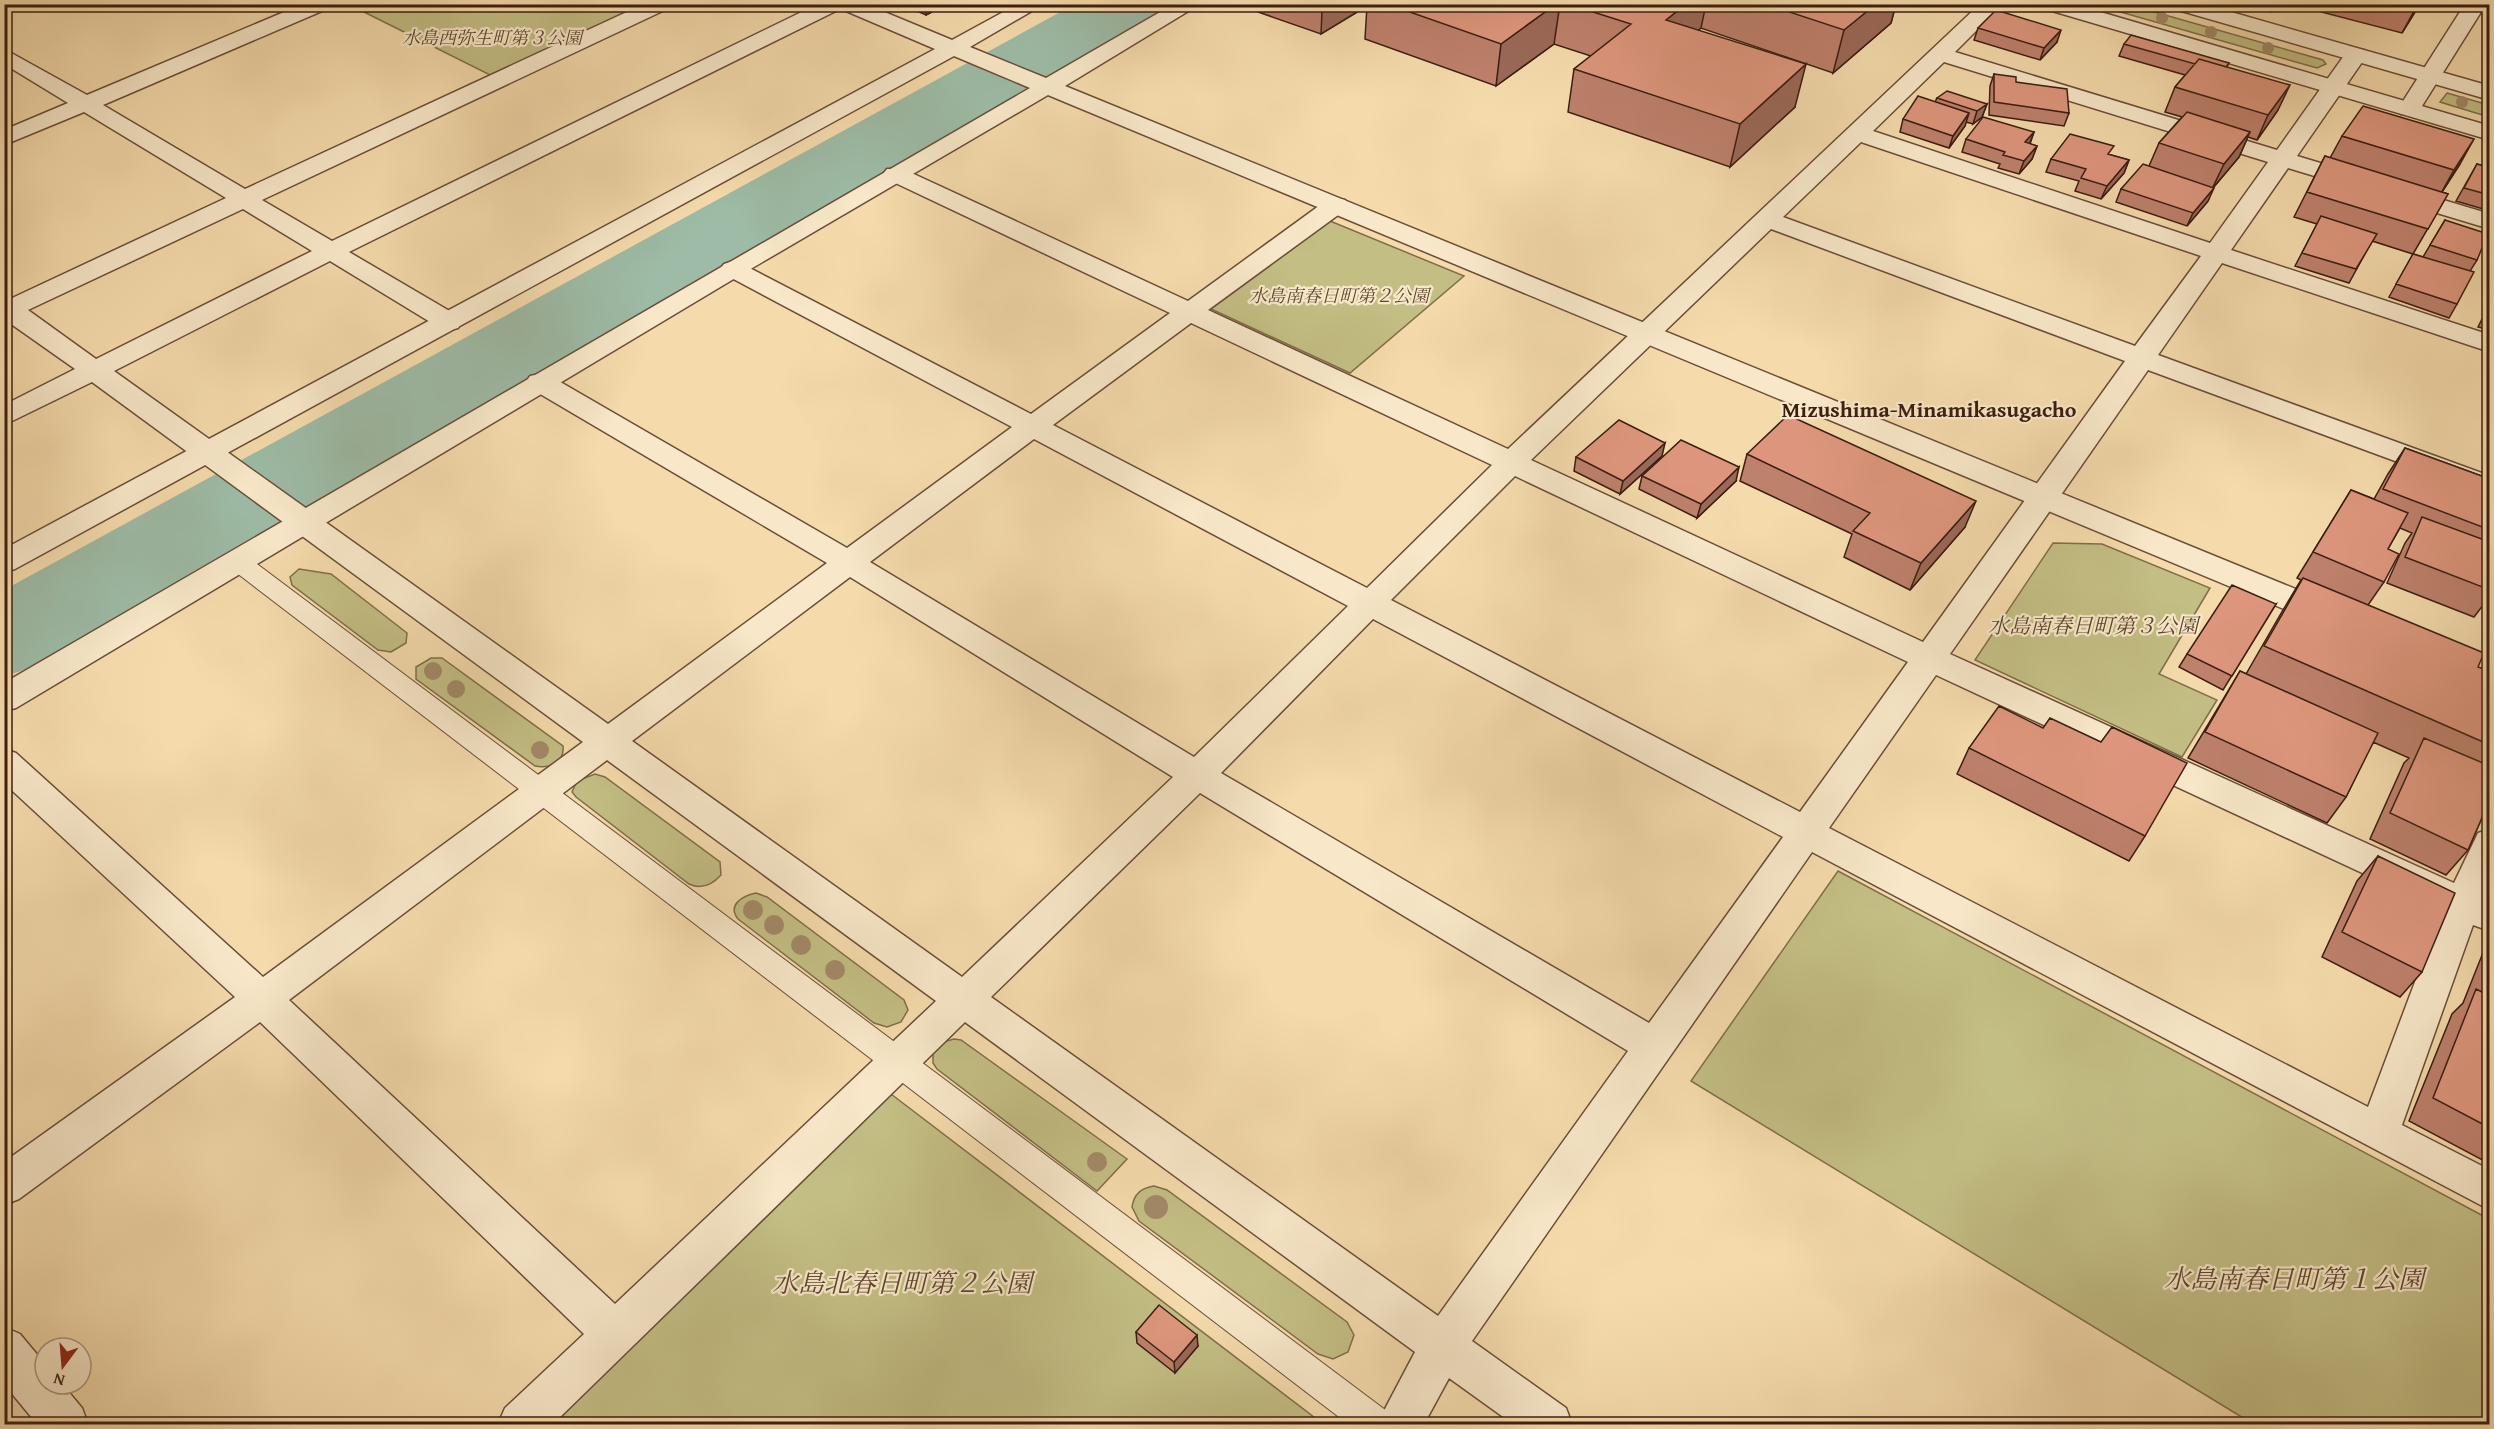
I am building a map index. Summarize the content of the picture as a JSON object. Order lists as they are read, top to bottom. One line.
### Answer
{"districts":["Mizushima-Minamikasugacho"],"parks":["水島西弥生町第３公園","水島南春日町第２公園","水島南春日町第３公園","水島南春日町第１公園","水島北春日町第２公園"],"north":"bottom"}
